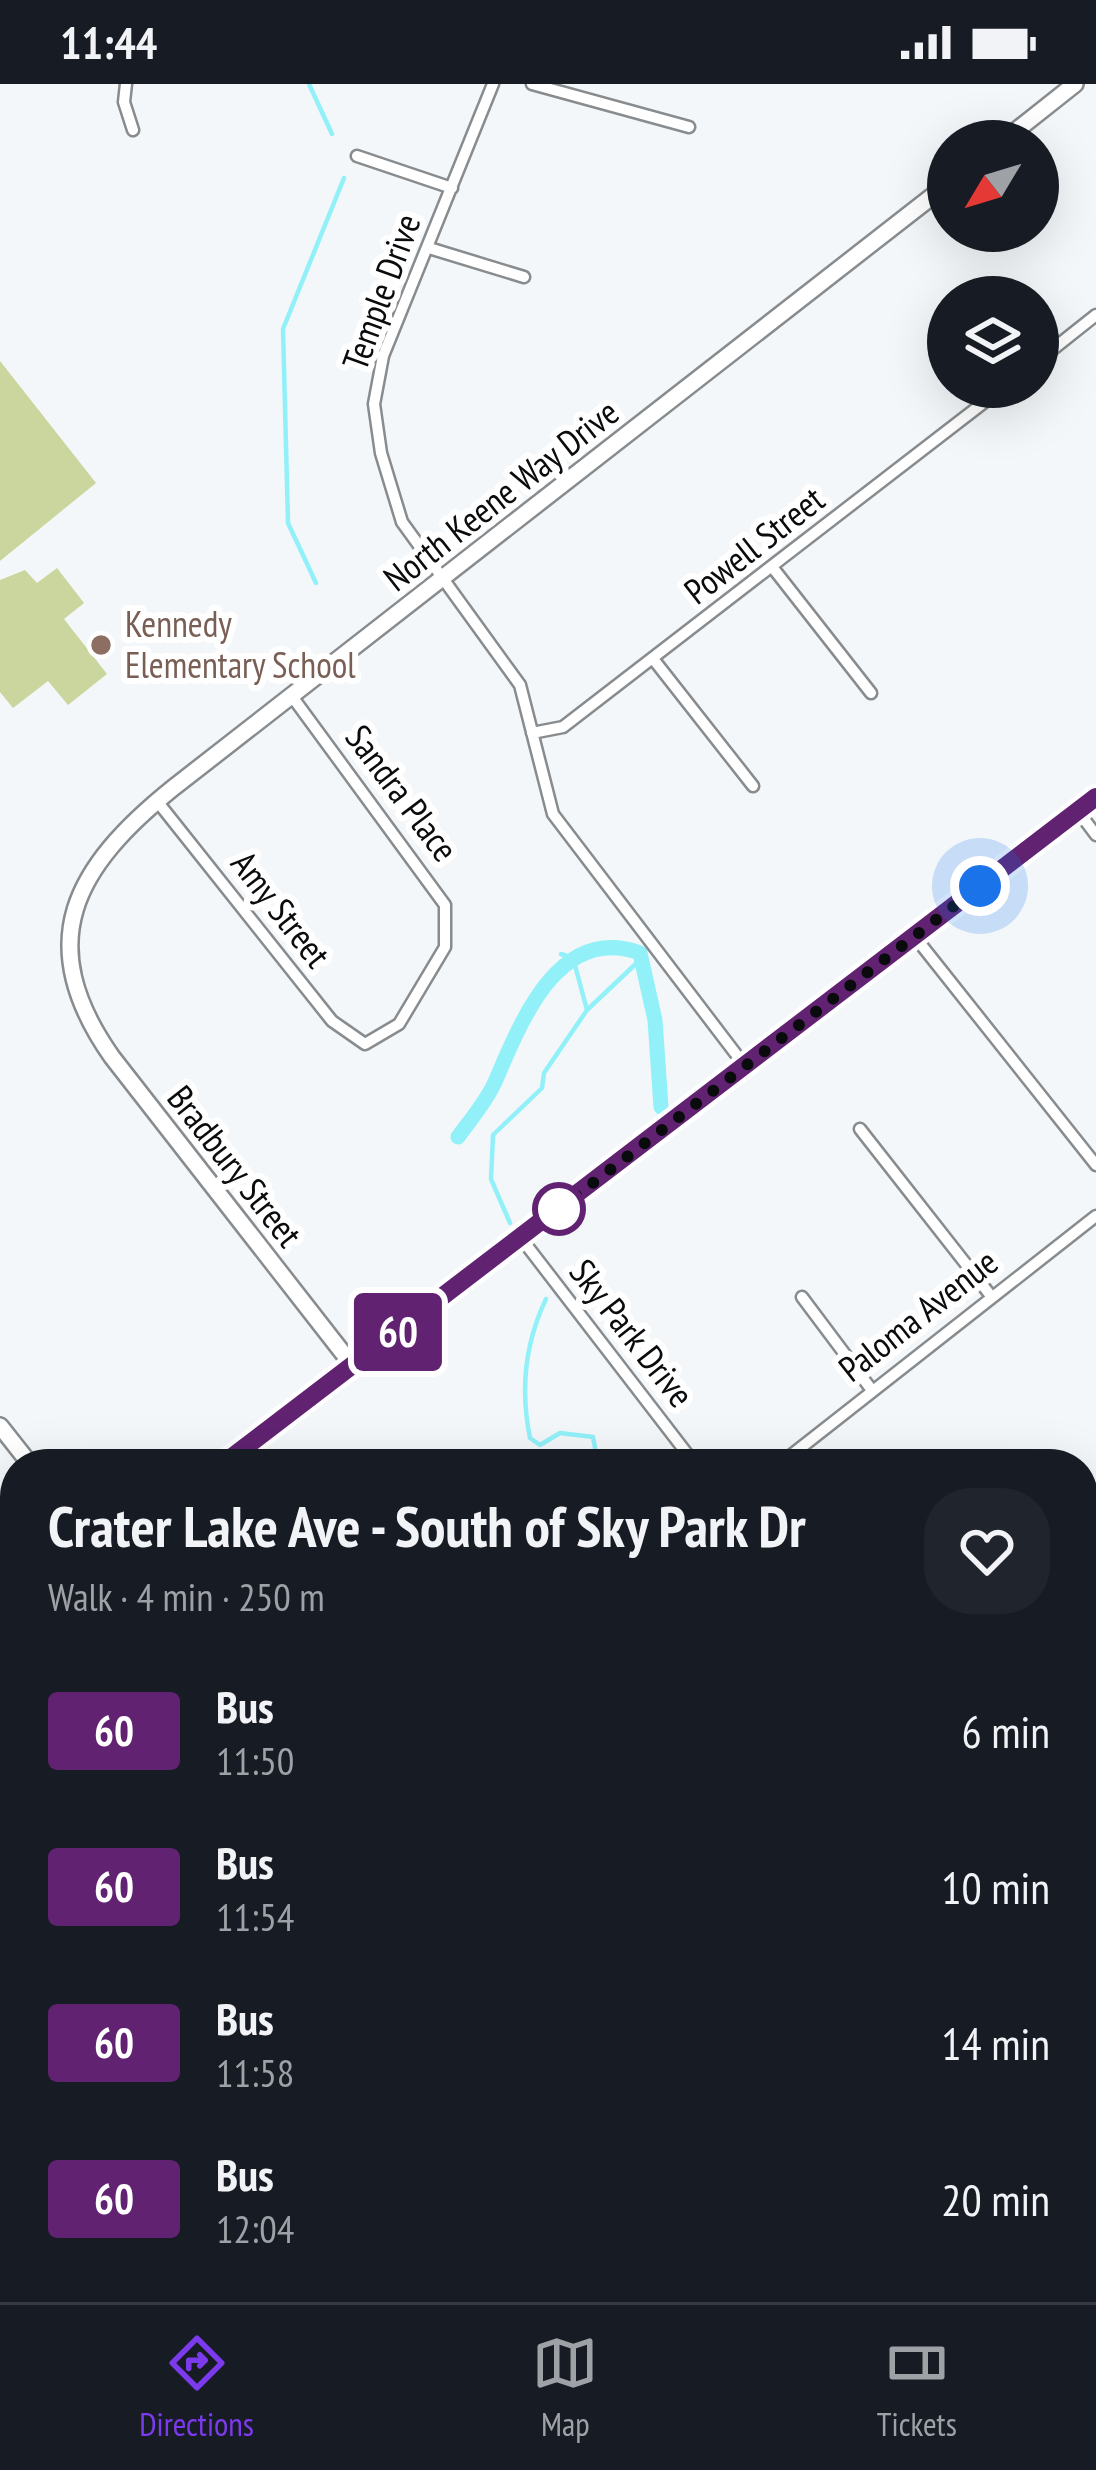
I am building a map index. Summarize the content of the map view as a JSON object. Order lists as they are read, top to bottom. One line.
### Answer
{"streets":{"street":["Temple Drive","North Keene Way Drive","Powell Street","Sandra Place","Amy Street","Bradbury Street","Paloma Avenue","Sky Park Drive"]},"crossings":[["Temple Drive","North Keene Way Drive"],["Temple Drive","Powell Street"],["North Keene Way Drive","Sandra Place"],["North Keene Way Drive","Amy Street"],["North Keene Way Drive","Bradbury Street"],["Sandra Place","Amy Street"]],"places":["Kennedy Elementary School"],"lines":["bus line 60"],"north":"bottom left","page":{"status":"11:44","on_map":"60","heading":["Crater Lake Ave - South of Sky Park Dr","Walk · 4 min · 250 m"],"list":[{"mark":"60","name":"Bus","note":"11:50","value":"6 min"},{"mark":"60","name":"Bus","note":"11:54","value":"10 min"},{"mark":"60","name":"Bus","note":"11:58","value":"14 min"},{"mark":"60","name":"Bus","note":"12:04","value":"20 min"}],"tabs":["Directions","Map","Tickets"]}}
